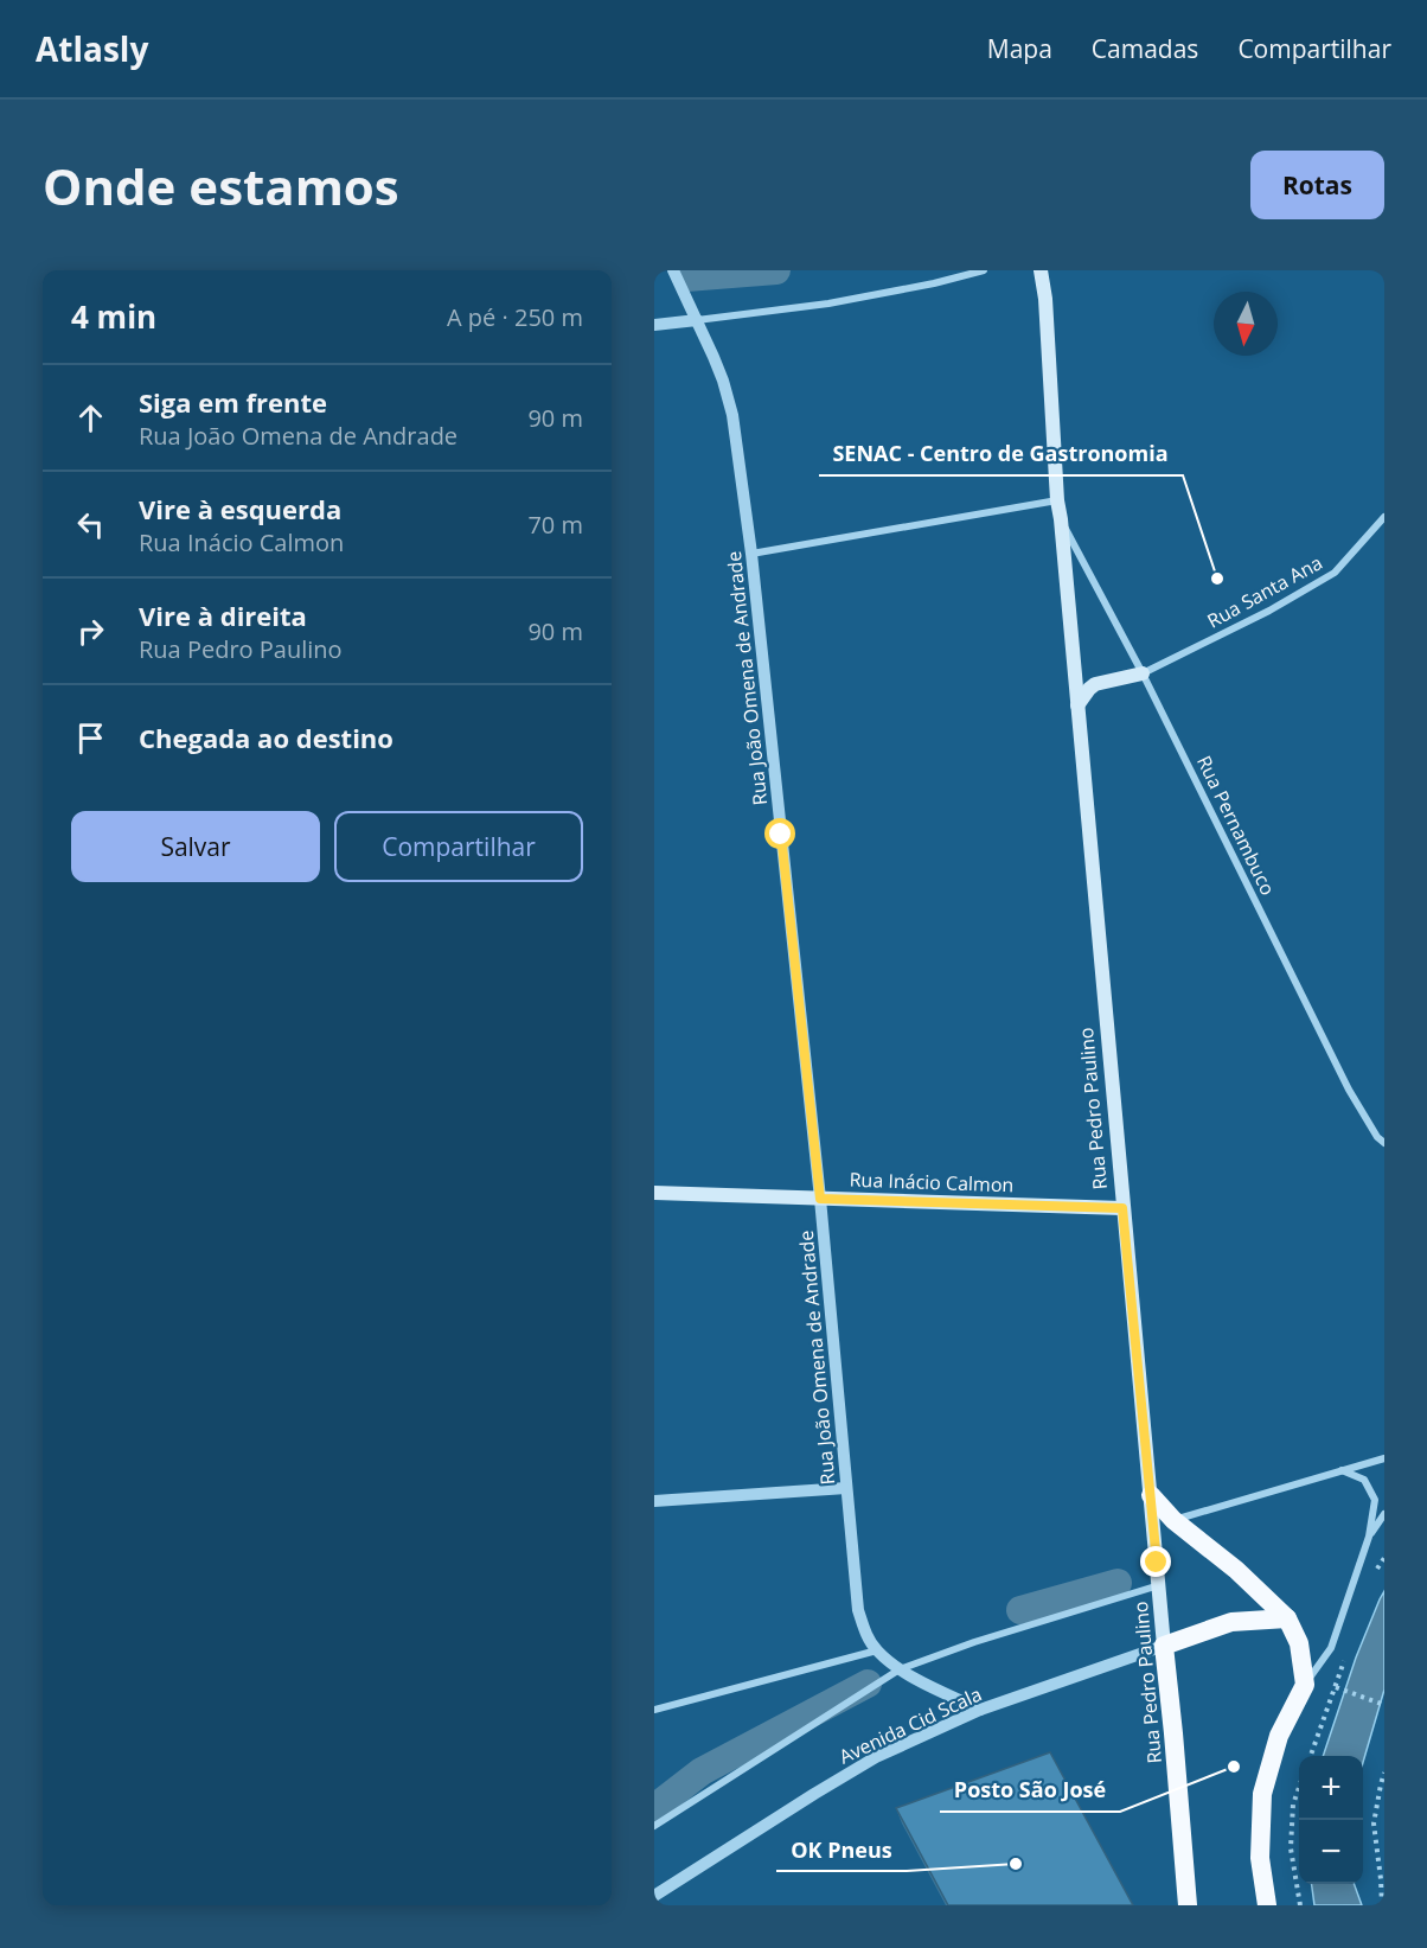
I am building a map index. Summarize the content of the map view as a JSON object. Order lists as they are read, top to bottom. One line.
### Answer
{"streets":{"highway":["Rua Pedro Paulino"],"main road":["Rua Inácio Calmon"],"street":["Rua Santa Ana","Rua João Omena de Andrade","Rua Pernambuco","Avenida Cid Scala"]},"crossings":[["Rua Santa Ana","Rua Pernambuco"],["Rua João Omena de Andrade","Rua Inácio Calmon"],["Rua João Omena de Andrade","Avenida Cid Scala"],["Rua Pernambuco","Rua Pedro Paulino"],["Rua Pedro Paulino","Rua Inácio Calmon"],["Rua Pedro Paulino","Avenida Cid Scala"]],"places":["SENAC - Centro de Gastronomia","Posto São José","OK Pneus"],"north":"bottom","page":{"header":"Atlasly","nav":["Mapa","Camadas","Compartilhar"],"buttons":["Rotas",["Salvar","Compartilhar"]],"title":"Onde estamos","heading":["4 min","A pé · 250 m"],"list":[["Siga em frente","Rua João Omena de Andrade","90 m"],["Vire à esquerda","Rua Inácio Calmon","70 m"],["Vire à direita","Rua Pedro Paulino","90 m"],"Chegada ao destino"],"map_buttons":["+","−"]}}
